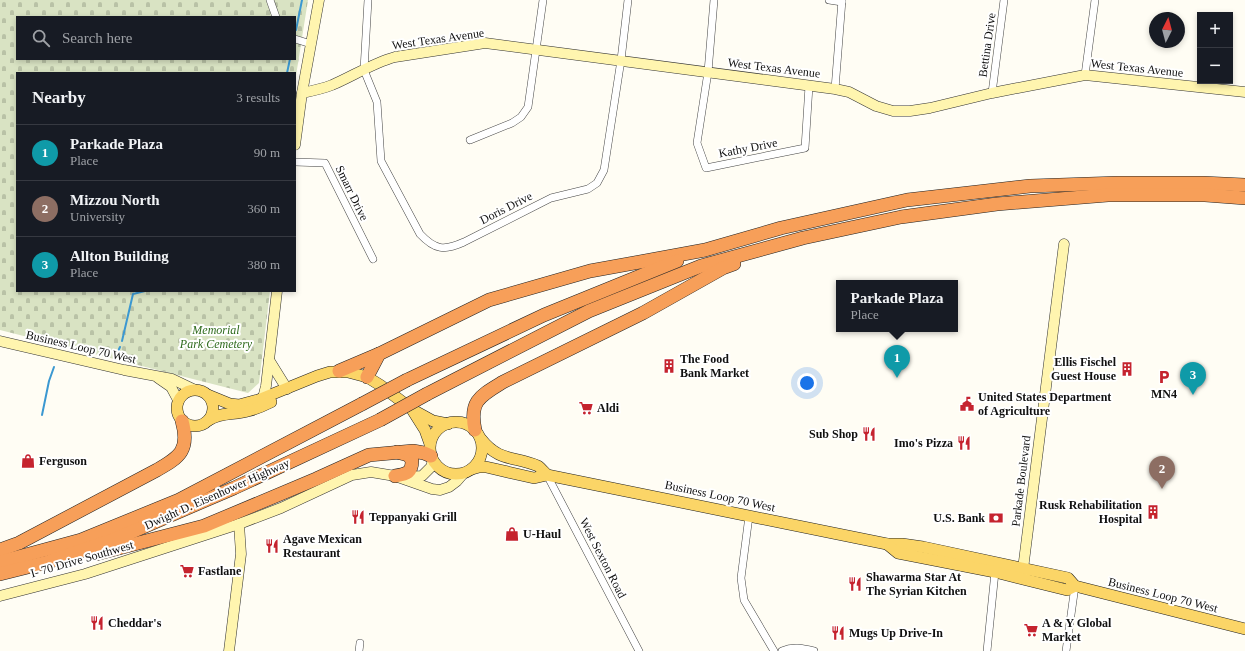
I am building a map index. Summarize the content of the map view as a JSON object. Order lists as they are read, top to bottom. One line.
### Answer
{"streets":{"highway":["Dwight D. Eisenhower Highway"],"main road":["Business Loop 70 West"],"street":["West Texas Avenue","Bettina Drive","Kathy Drive","Smarr Drive","Doris Drive","Parkade Boulevard","West Sexton Road","I- 70 Drive Southwest"]},"crossings":[["West Texas Avenue","Bettina Drive"],["West Texas Avenue","Kathy Drive"],["West Texas Avenue","Doris Drive"],["Business Loop 70 West","Parkade Boulevard"],["Business Loop 70 West","West Sexton Road"]],"parks":["Memorial Park Cemetery"],"places":{"building":["The Food Bank Market","Ellis Fischel Guest House","Rusk Rehabilitation Hospital"],"parking":["MN4"],"public building":["United States Department of Agriculture"],"supermarket":["Aldi","Fastlane","A & Y Global Market"],"restaurant":["Sub Shop","Imo's Pizza","Teppanyaki Grill","Agave Mexican Restaurant","Shawarma Star At The Syrian Kitchen","Cheddar's","Mugs Up Drive-In"],"shop":["Ferguson","U-Haul"],"bank":["U.S. Bank"]},"north":"top","page":{"map_buttons":["+","−"],"search":"Search here","heading":["Nearby","3 results"],"list":[{"mark":"1","name":"Parkade Plaza","note":"Place","value":"90 m"},{"mark":"2","name":"Mizzou North","note":"University","value":"360 m"},{"mark":"3","name":"Allton Building","note":"Place","value":"380 m"}],"popup":["Parkade Plaza","Place"],"pins":["1","3","2"]}}
